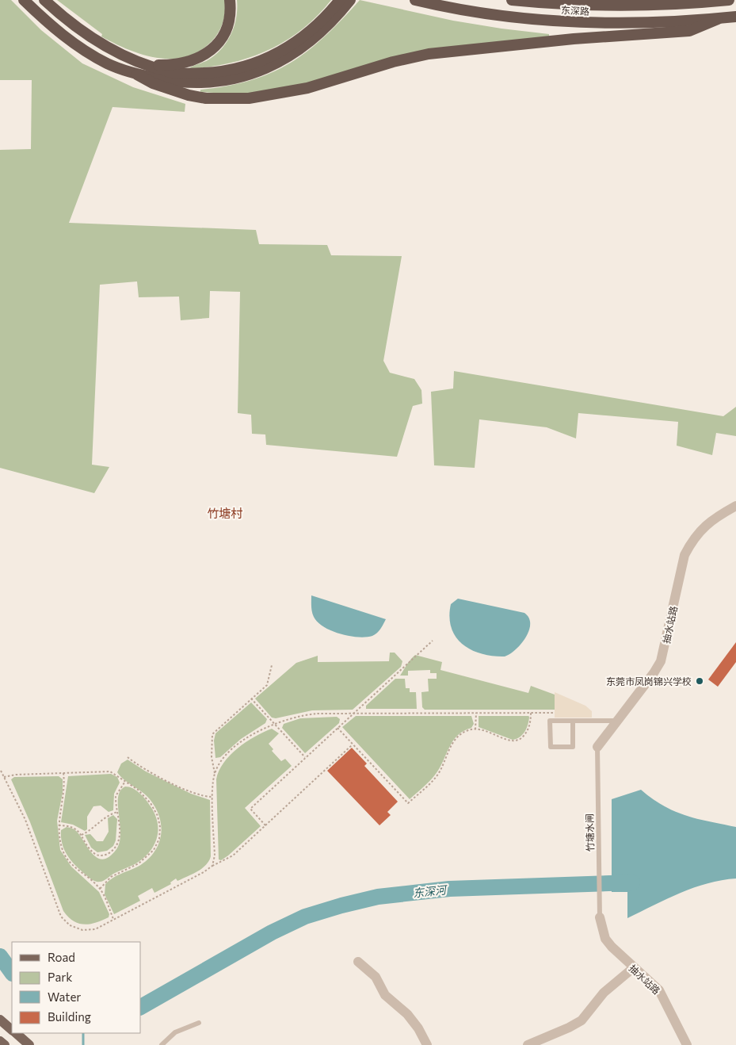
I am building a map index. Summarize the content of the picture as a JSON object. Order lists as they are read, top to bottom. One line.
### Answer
{"streets":{"highway":["东深路"],"street":["抽水站路"],"lane":["竹塘水闸"]},"crossings":[["抽水站路","竹塘水闸"]],"districts":["竹塘村"],"water":["东深河"],"places":["东莞市凤岗锦兴学校"],"legend":["Road","Park","Water","Building"]}
